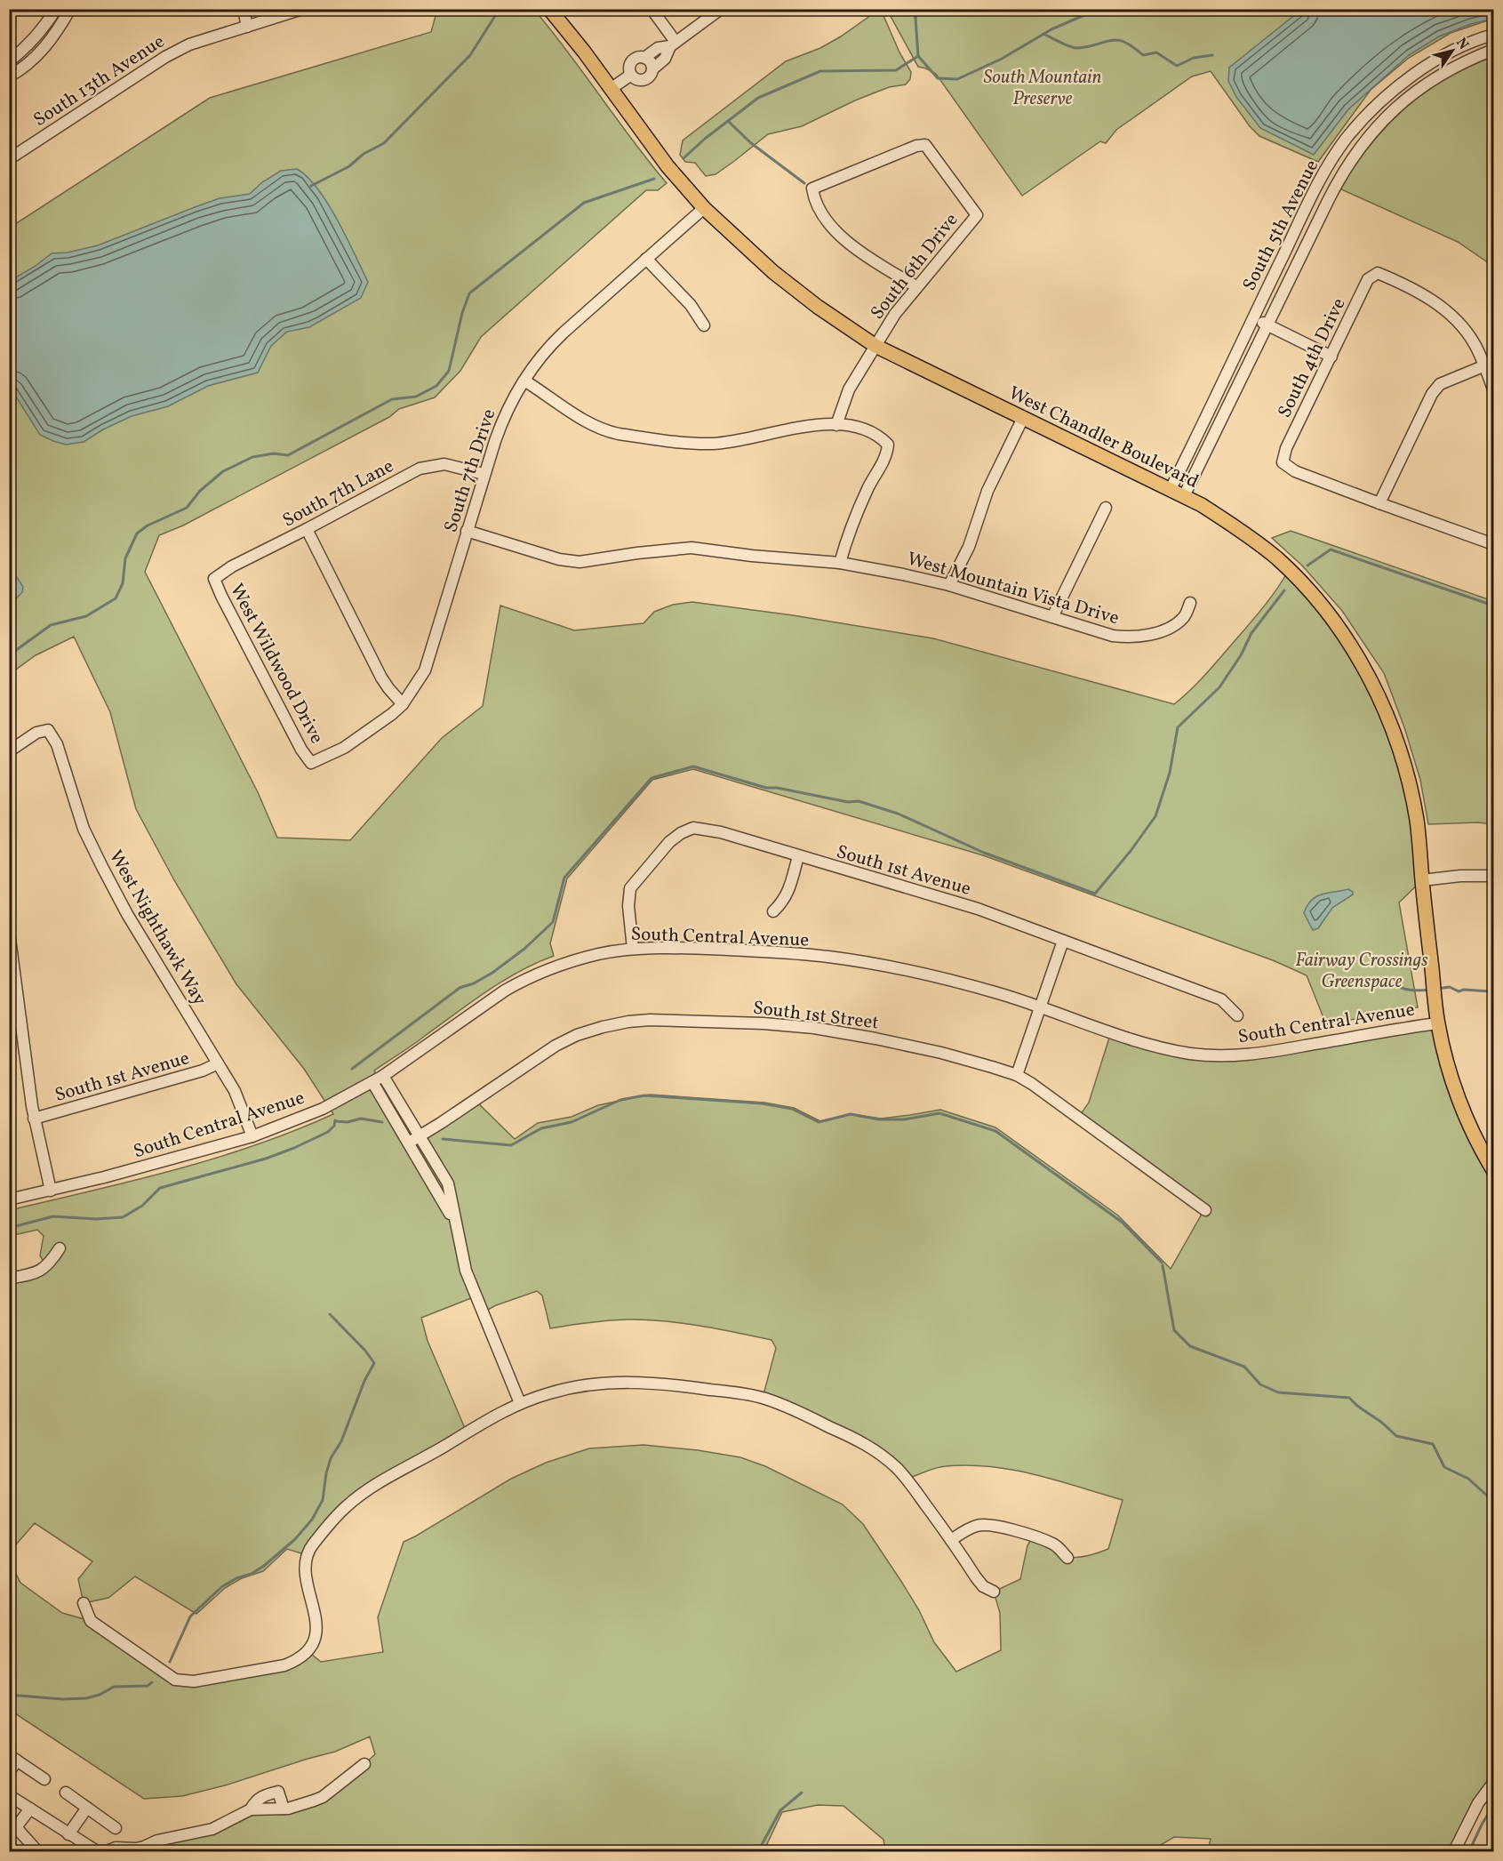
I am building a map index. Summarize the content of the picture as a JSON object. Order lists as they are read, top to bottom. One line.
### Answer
{"streets":{"main road":["West Chandler Boulevard"],"street":["South 13th Avenue","South 5th Avenue","South 6th Drive","South 4th Drive","South 7th Drive","South 7th Lane","West Mountain Vista Drive","West Wildwood Drive","South 1st Avenue","West Nighthawk Way","South Central Avenue","South 1st Street"]},"crossings":[["South 5th Avenue","West Chandler Boulevard"],["South 6th Drive","West Chandler Boulevard"],["West Chandler Boulevard","South 7th Drive"],["West Chandler Boulevard","South Central Avenue"],["South 7th Drive","South 7th Lane"],["South 7th Drive","West Mountain Vista Drive"],["South 7th Drive","West Wildwood Drive"],["South 7th Lane","West Wildwood Drive"],["South 1st Avenue","West Nighthawk Way"],["South 1st Avenue","South Central Avenue"],["West Nighthawk Way","South Central Avenue"]],"parks":["South Mountain Preserve","Fairway Crossings Greenspace"],"north":"top right"}
